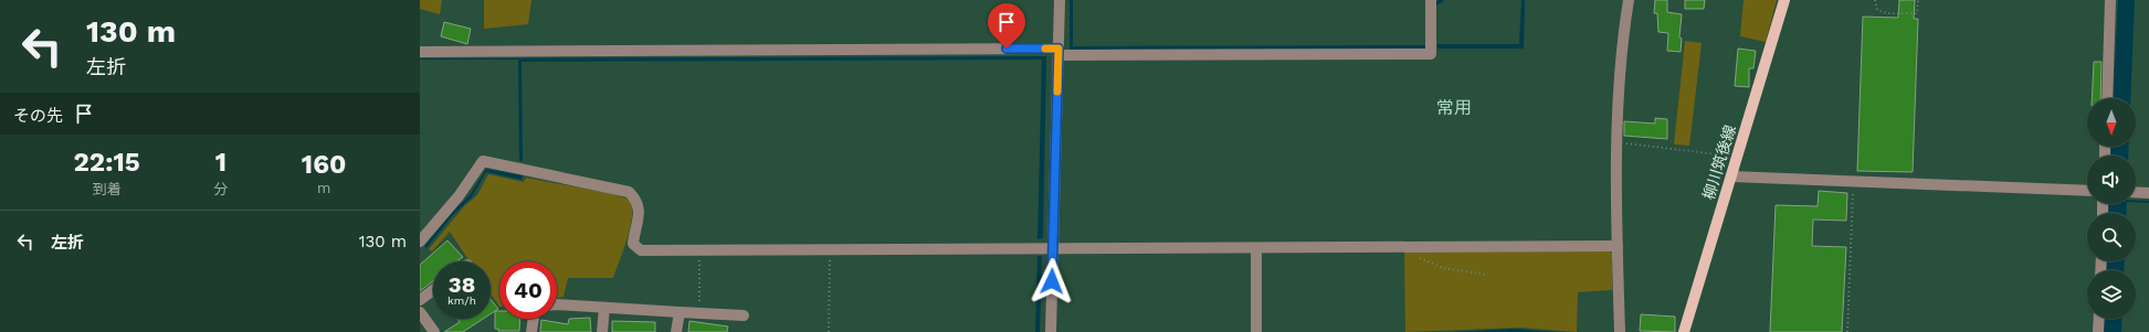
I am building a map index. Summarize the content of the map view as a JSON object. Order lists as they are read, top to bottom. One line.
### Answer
{"streets":{"main road":["柳川筑後線"]},"districts":["常用"],"north":"bottom","page":{"turn":["130 m","左折"],"then":"その先","eta":["22:15","到着","1","分","160","m"],"list":[{"name":"左折","value":"130 m"}],"speed":"38 km/h","limit":"40"}}
